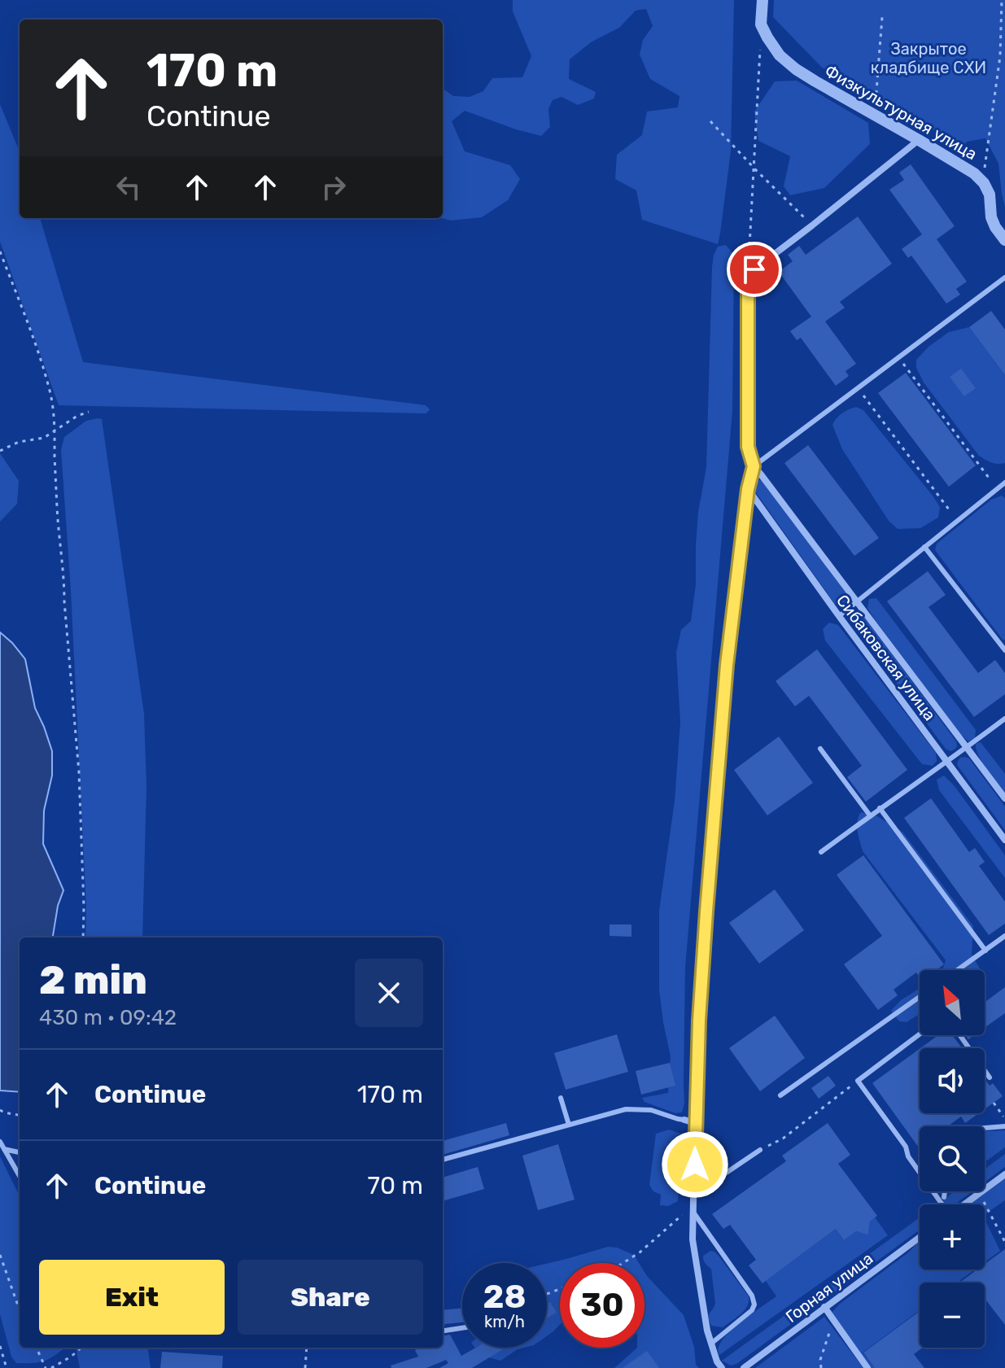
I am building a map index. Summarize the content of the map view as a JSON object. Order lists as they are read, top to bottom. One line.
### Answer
{"streets":{"street":["Физкультурная улица","Сибаковская улица","Горная улица"]},"parks":["Закрытое кладбище СХИ"],"north":"top left","page":{"turn":["170 m","Continue"],"heading":["2 min","430 m · 09:42"],"map_buttons":["+","−"],"list":[{"name":"Continue","value":"170 m"},{"name":"Continue","value":"70 m"}],"buttons":["Exit","Share"],"speed":"28 km/h","limit":"30"}}
